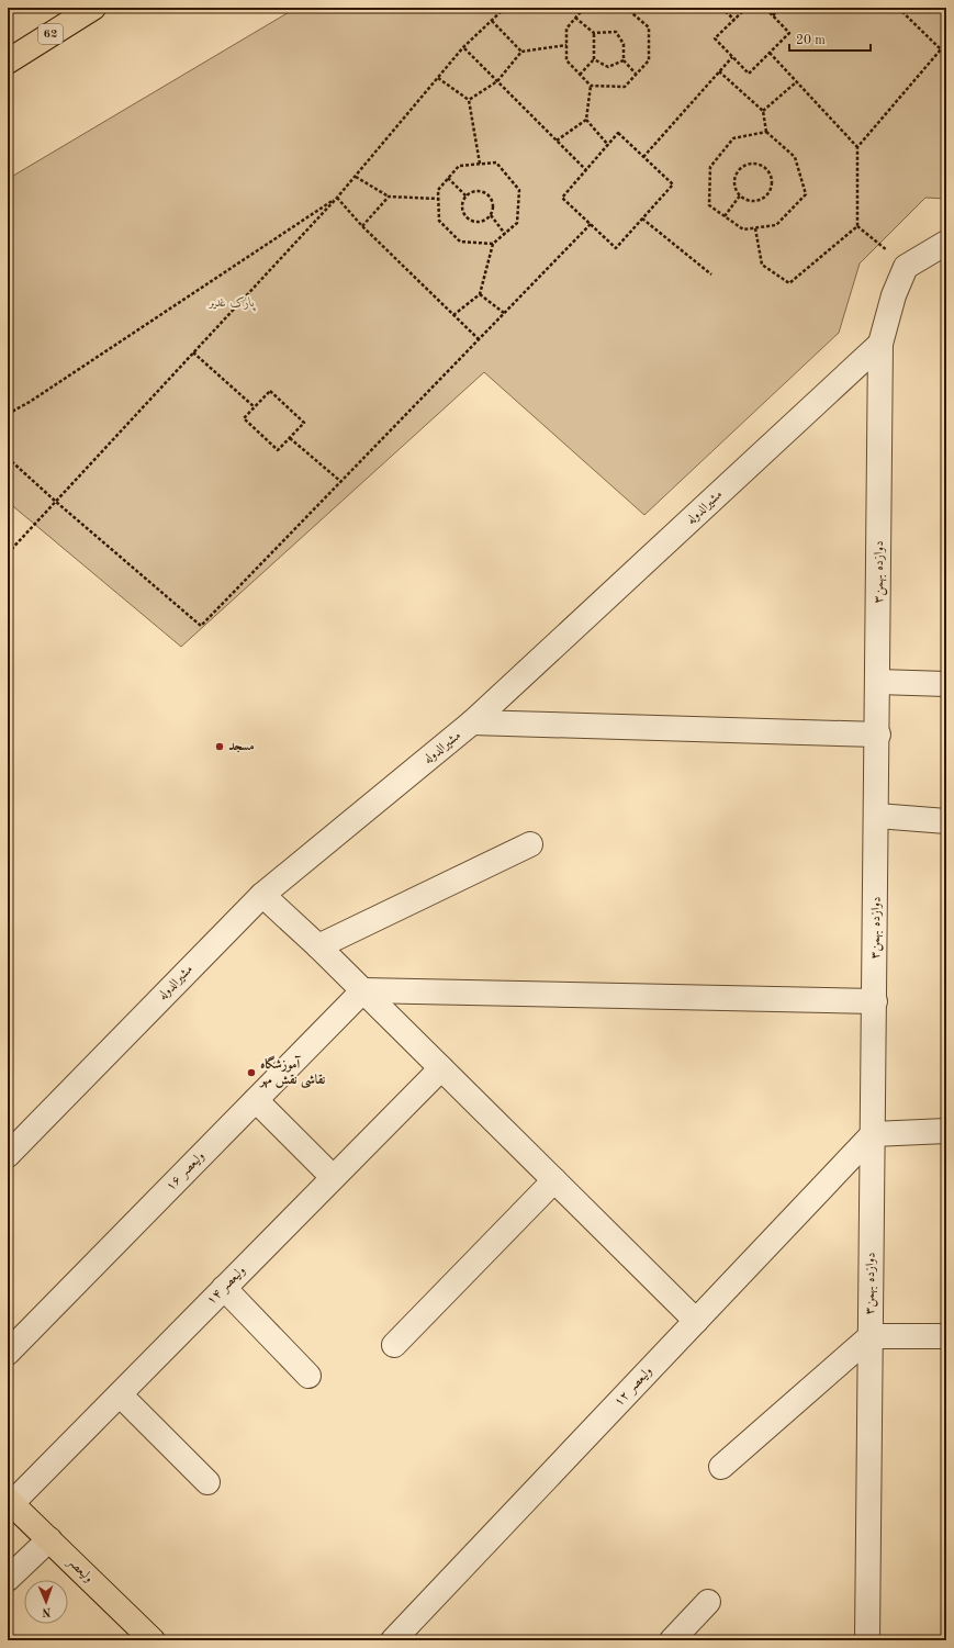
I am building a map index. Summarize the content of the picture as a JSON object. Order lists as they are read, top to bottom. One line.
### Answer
{"streets":{"main road":["62","ولیعصر"],"street":["مشیرالدوله","دوازده بهمن۳","ولیعصر ۱۶","ولیعصر ۱۴","ولیعصر ۱۲"]},"crossings":[["مشیرالدوله","دوازده بهمن۳"],["دوازده بهمن۳","ولیعصر ۱۲"],["ولیعصر ۱۴","ولیعصر"]],"parks":["پارک غدیر"],"places":["مسجد","آموزشگاه نقاشی نقش مهر"],"scale_bar":"20 m","north":"bottom"}
